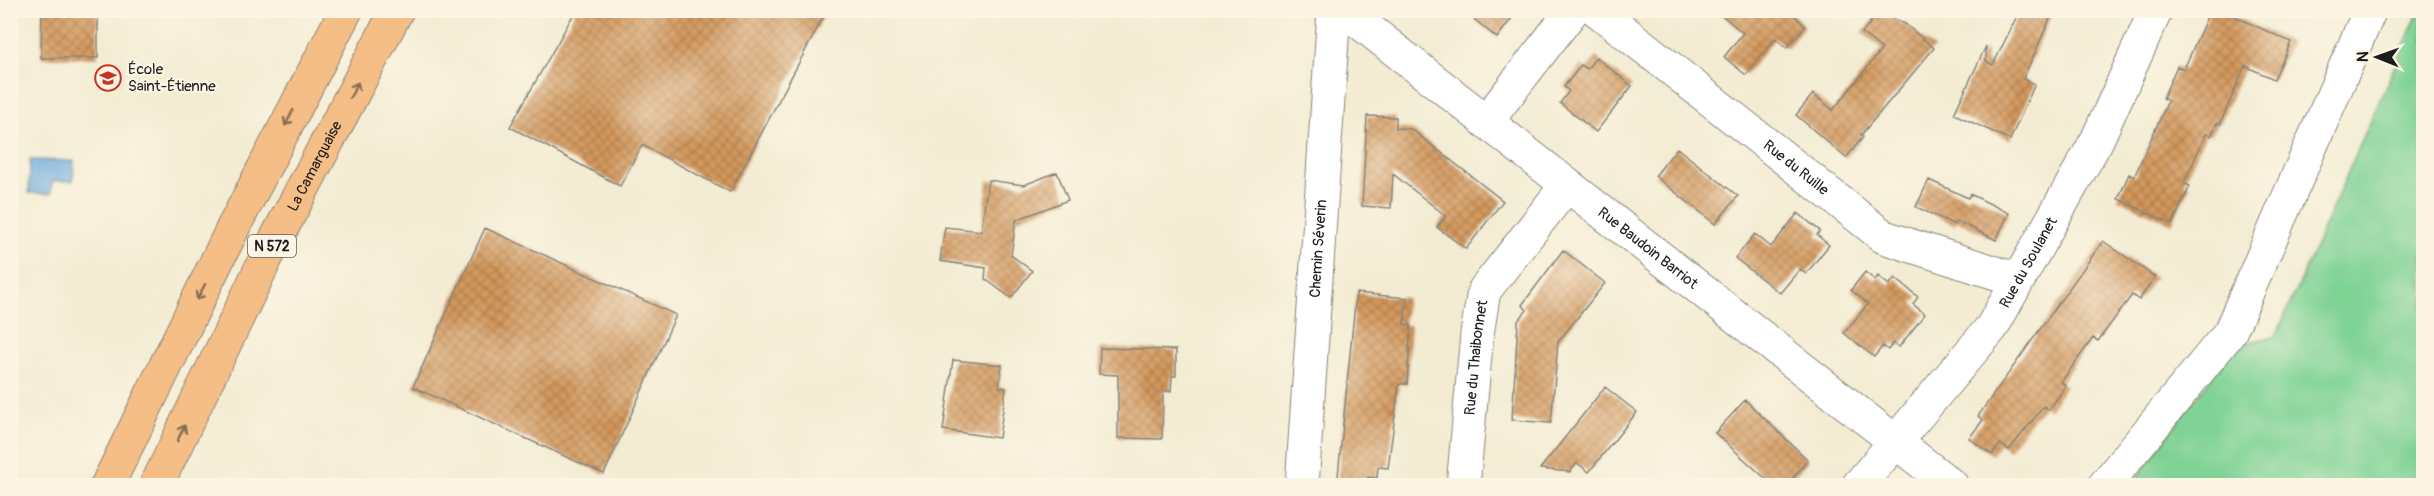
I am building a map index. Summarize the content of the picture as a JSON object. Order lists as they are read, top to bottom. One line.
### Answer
{"streets":{"highway":["La Camarguaise","N 572"],"street":["Rue du Ruille","Chemin Séverin","Rue Baudoin Barriot","Rue du Soulanet","Rue du Thaibonnet"]},"crossings":[["Rue du Ruille","Rue du Soulanet"],["Rue Baudoin Barriot","Rue du Soulanet"],["Rue Baudoin Barriot","Rue du Thaibonnet"]],"places":{"school or university":["École Saint-Étienne"]},"north":"left"}
